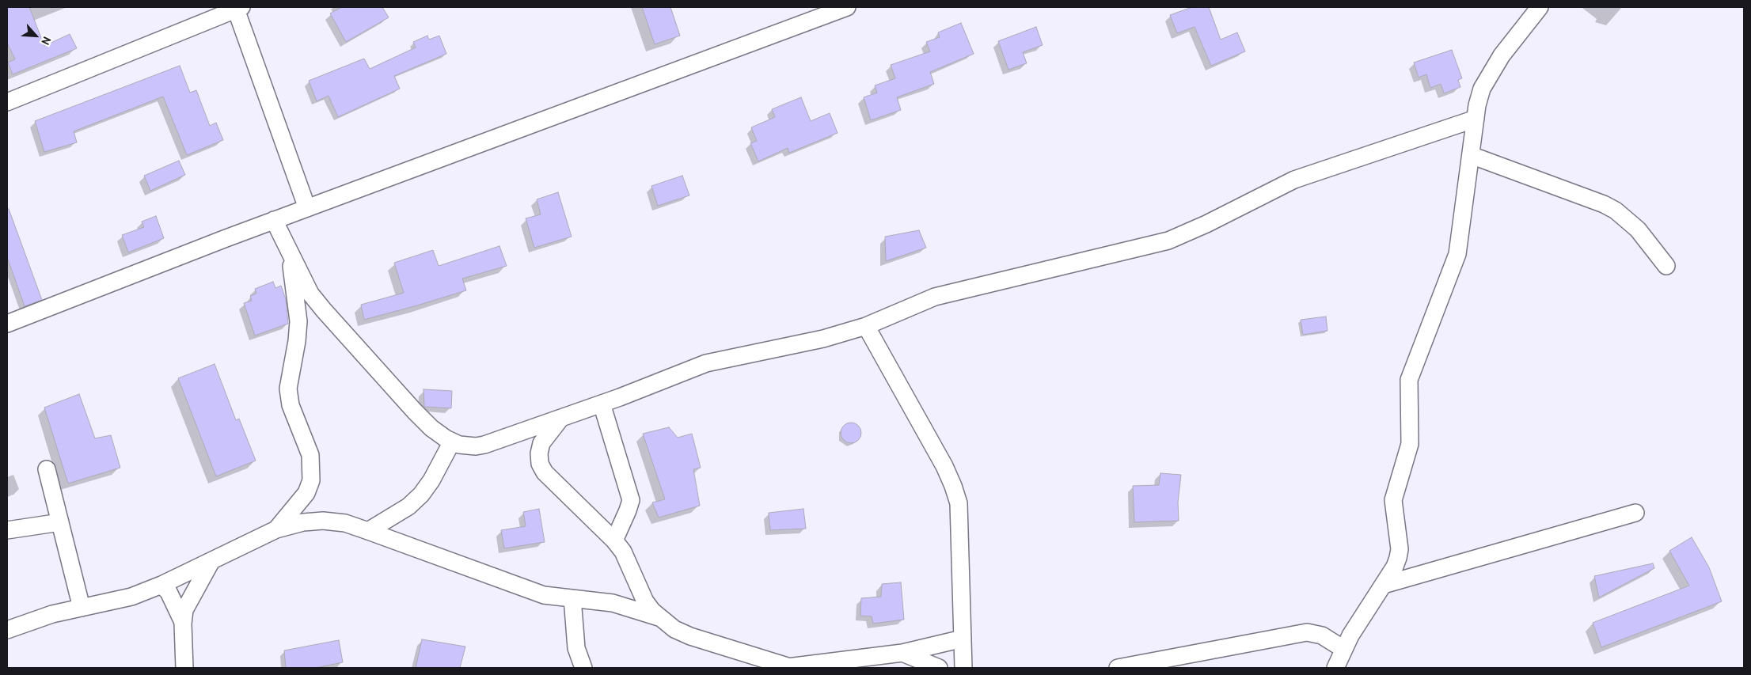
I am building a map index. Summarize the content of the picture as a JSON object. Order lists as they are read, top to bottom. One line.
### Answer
{"north":"bottom right"}
